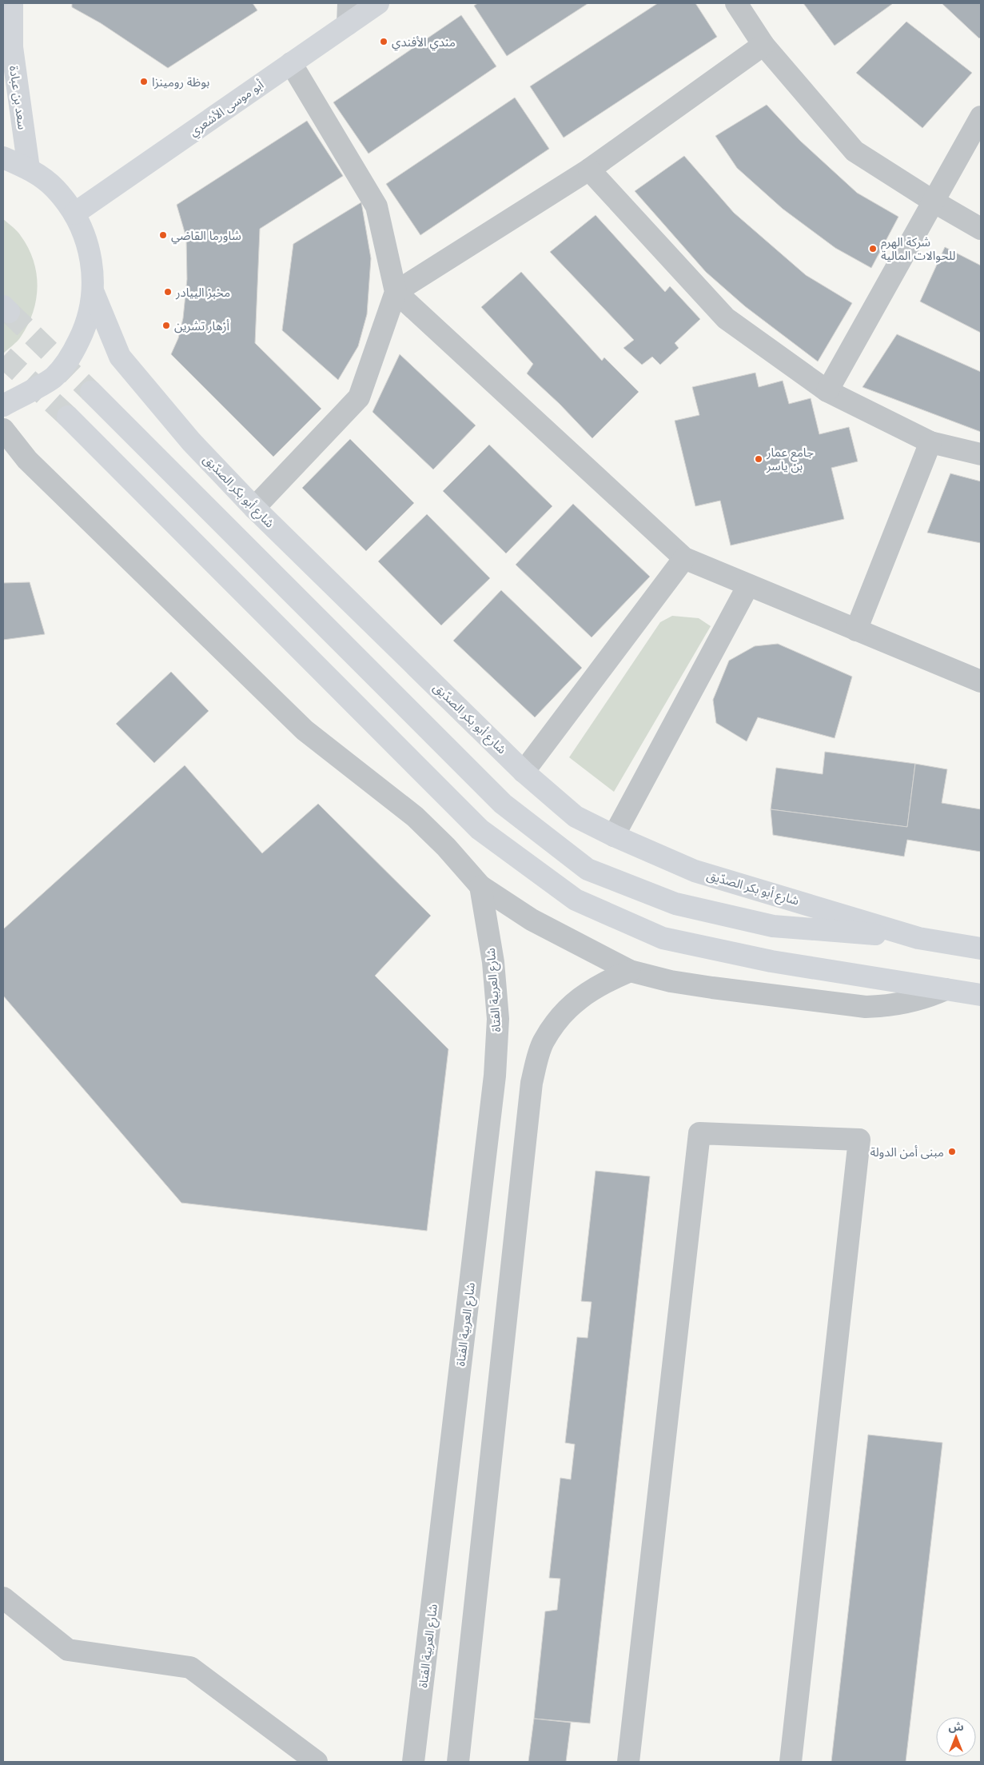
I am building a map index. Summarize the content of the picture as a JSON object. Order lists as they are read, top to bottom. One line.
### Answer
{"streets":{"main road":["سعد بن عبادة","أبو موسى الأشعري","شارع أبو بكر الصدّيق"],"street":["شارع العربية الفتاة"]},"places":["مندي الأفندي","بوظة رومينزا","شاورما القاضي","شركة الهرم للحوالات المالية","مخبز الييادر","أزهار تشرين","جامع عمار بن ياسر","مبنى أمن الدولة"],"north":"top"}
